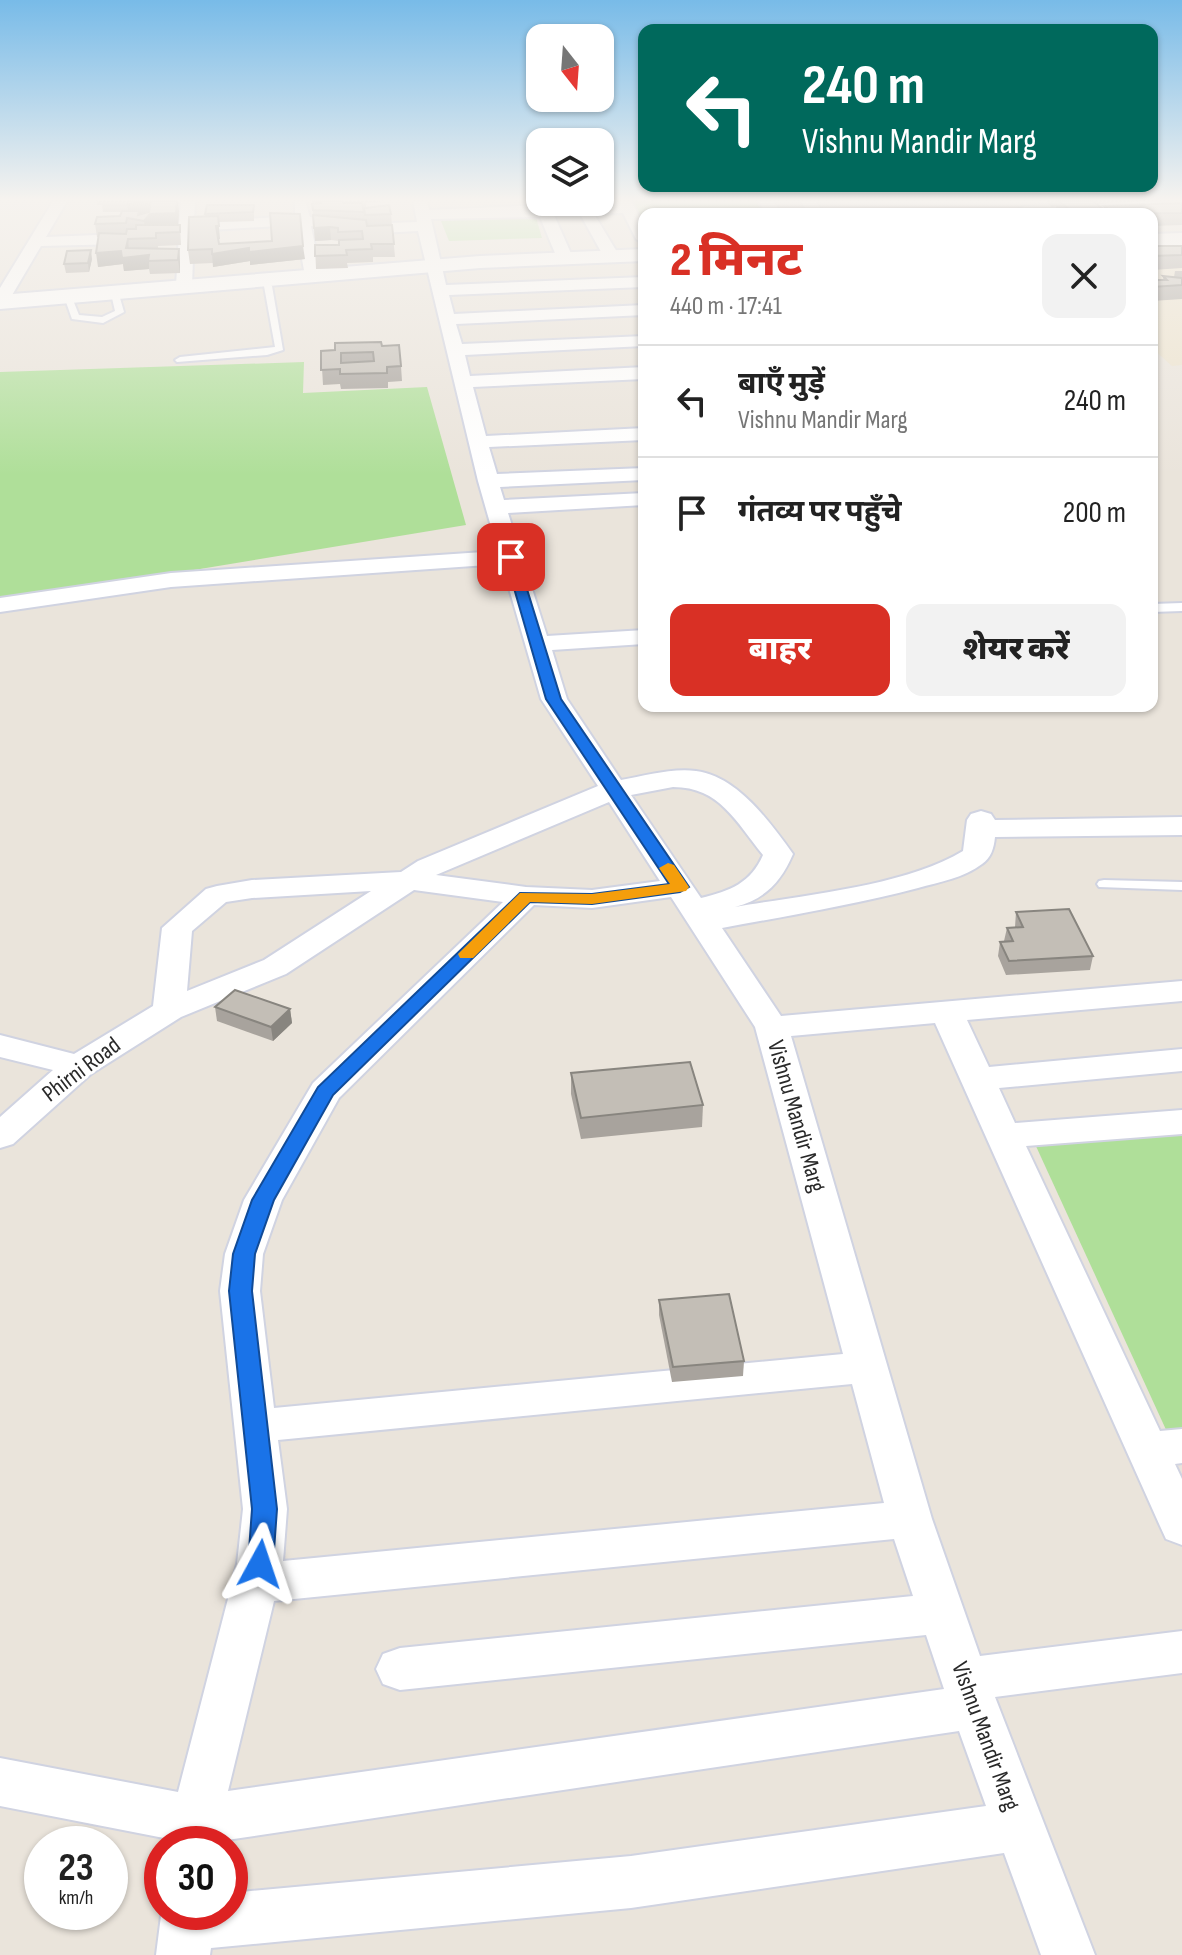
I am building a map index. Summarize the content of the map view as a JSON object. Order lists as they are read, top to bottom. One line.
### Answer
{"streets":{"street":["Phirni Road","Vishnu Mandir Marg"]},"crossings":[["Phirni Road","Vishnu Mandir Marg"]],"north":"bottom","page":{"turn":["240 m","Vishnu Mandir Marg"],"heading":["2 मिनट","440 m · 17:41"],"list":[{"name":"बाएँ मुड़ें","note":"Vishnu Mandir Marg","value":"240 m"},{"name":"गंतव्य पर पहुँचे","value":"200 m"}],"buttons":["बाहर","शेयर करें"],"speed":"23 km/h","limit":"30"}}
